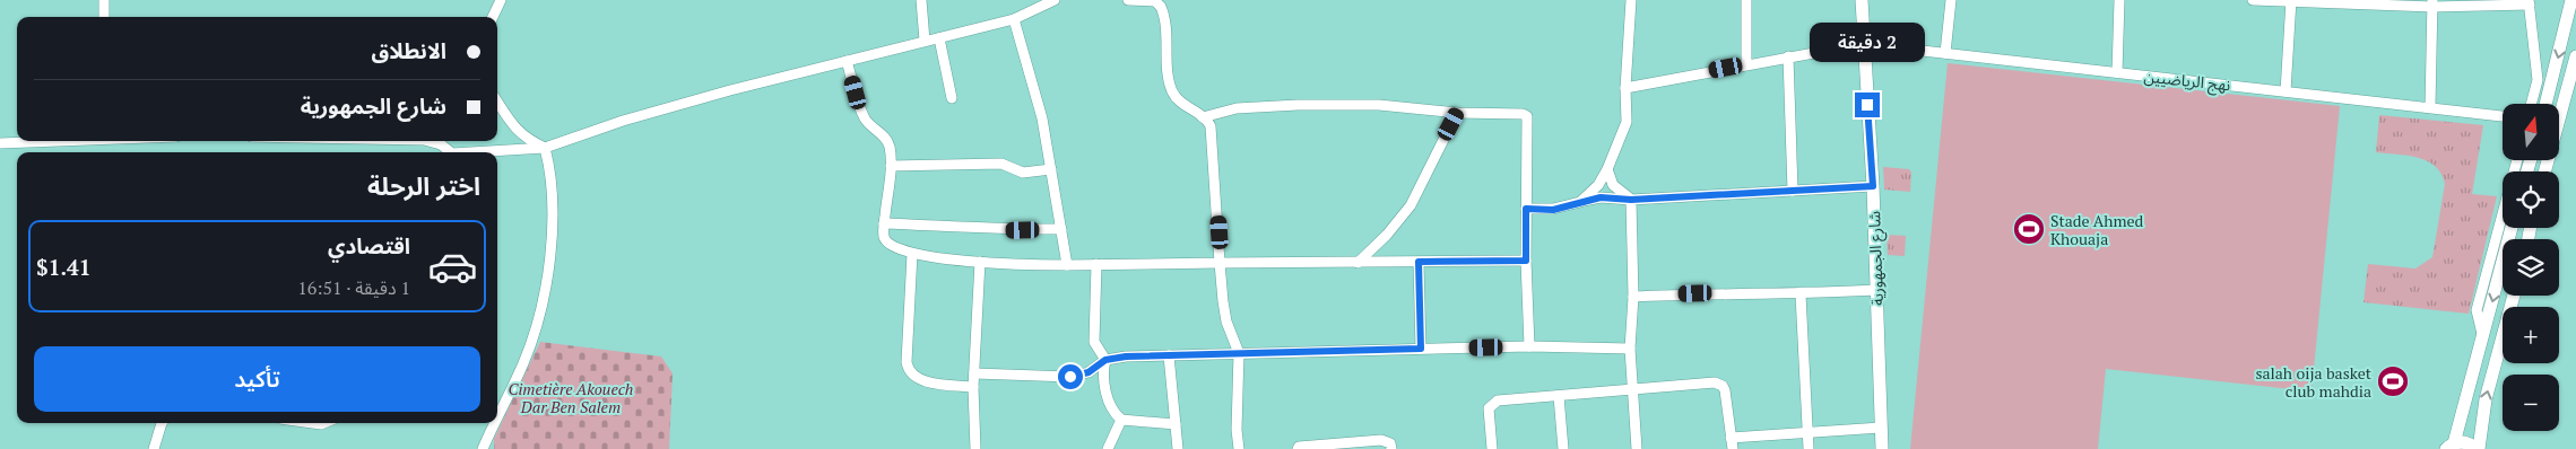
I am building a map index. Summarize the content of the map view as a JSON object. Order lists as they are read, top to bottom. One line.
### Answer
{"streets":{"main road":["شارع الجمهورية"],"street":["نهج الرياضيين"]},"crossings":[["نهج الرياضيين","شارع الجمهورية"]],"parks":["Cimetière Akouech Dar Ben Salem"],"places":{"sports":["Stade Ahmed Khouaja","salah oija basket club mahdia"]},"north":"top","page":{"banner":["الانطلاق","شارع الجمهورية"],"bubble":"2 دقيقة","map_buttons":["+","−"],"heading":"اختر الرحلة","list":[{"name":"اقتصادي","note":"1 دقيقة · 16:51","value":"$1.41"}],"buttons":"تأكيد"}}
